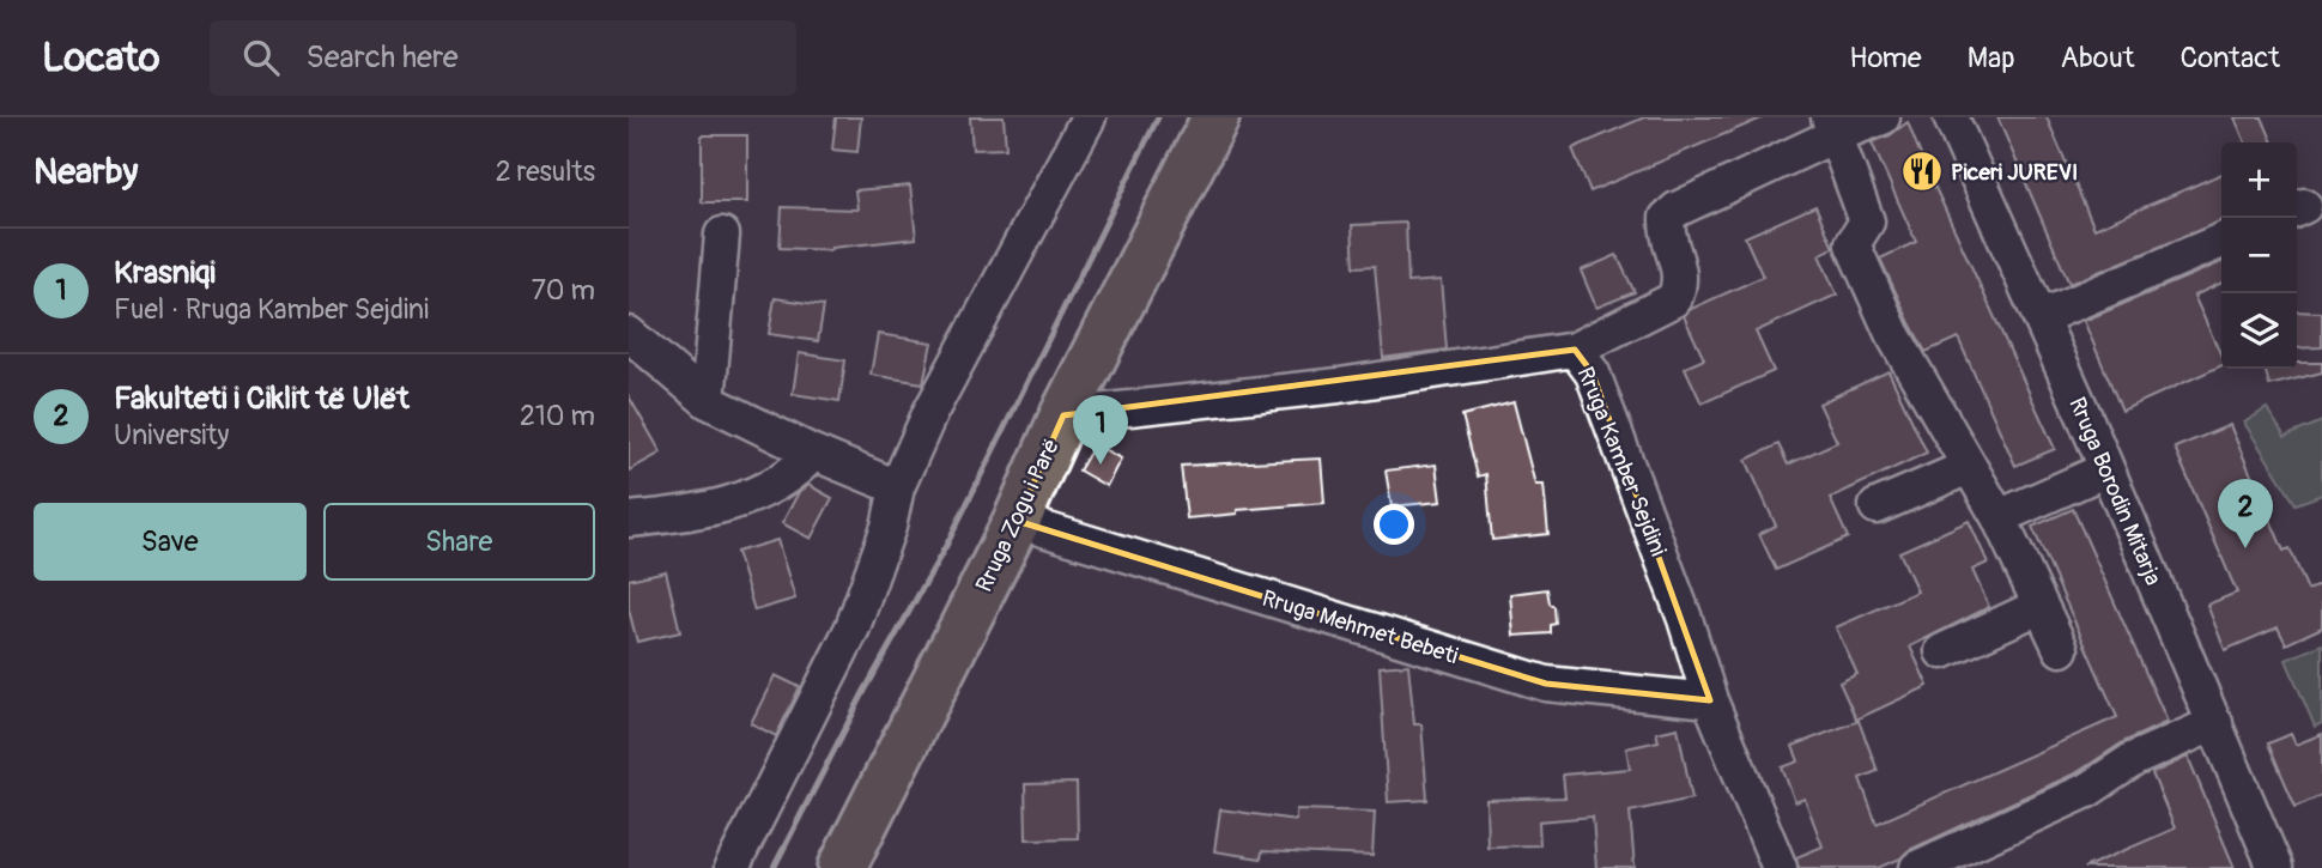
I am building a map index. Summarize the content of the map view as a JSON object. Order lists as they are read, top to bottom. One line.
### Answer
{"streets":{"main road":["Rruga Zogu i Parë"],"street":["Rruga Kamber Sejdini","Rruga Borodin Mitarja","Rruga Mehmet Bebeti"]},"crossings":[["Rruga Kamber Sejdini","Rruga Zogu i Parë"],["Rruga Kamber Sejdini","Rruga Mehmet Bebeti"],["Rruga Zogu i Parë","Rruga Mehmet Bebeti"]],"places":{"restaurant":["Piceri JUREVI"]},"page":{"header":"Locato","search":"Search here","nav":["Home","Map","About","Contact"],"heading":["Nearby","2 results"],"map_buttons":["+","−"],"list":[{"mark":"1","name":"Krasniqi","note":"Fuel · Rruga Kamber Sejdini","value":"70 m"},{"mark":"2","name":"Fakulteti i Ciklit të Ulët","note":"University","value":"210 m"}],"pins":["1","2"],"buttons":["Save","Share"]}}
